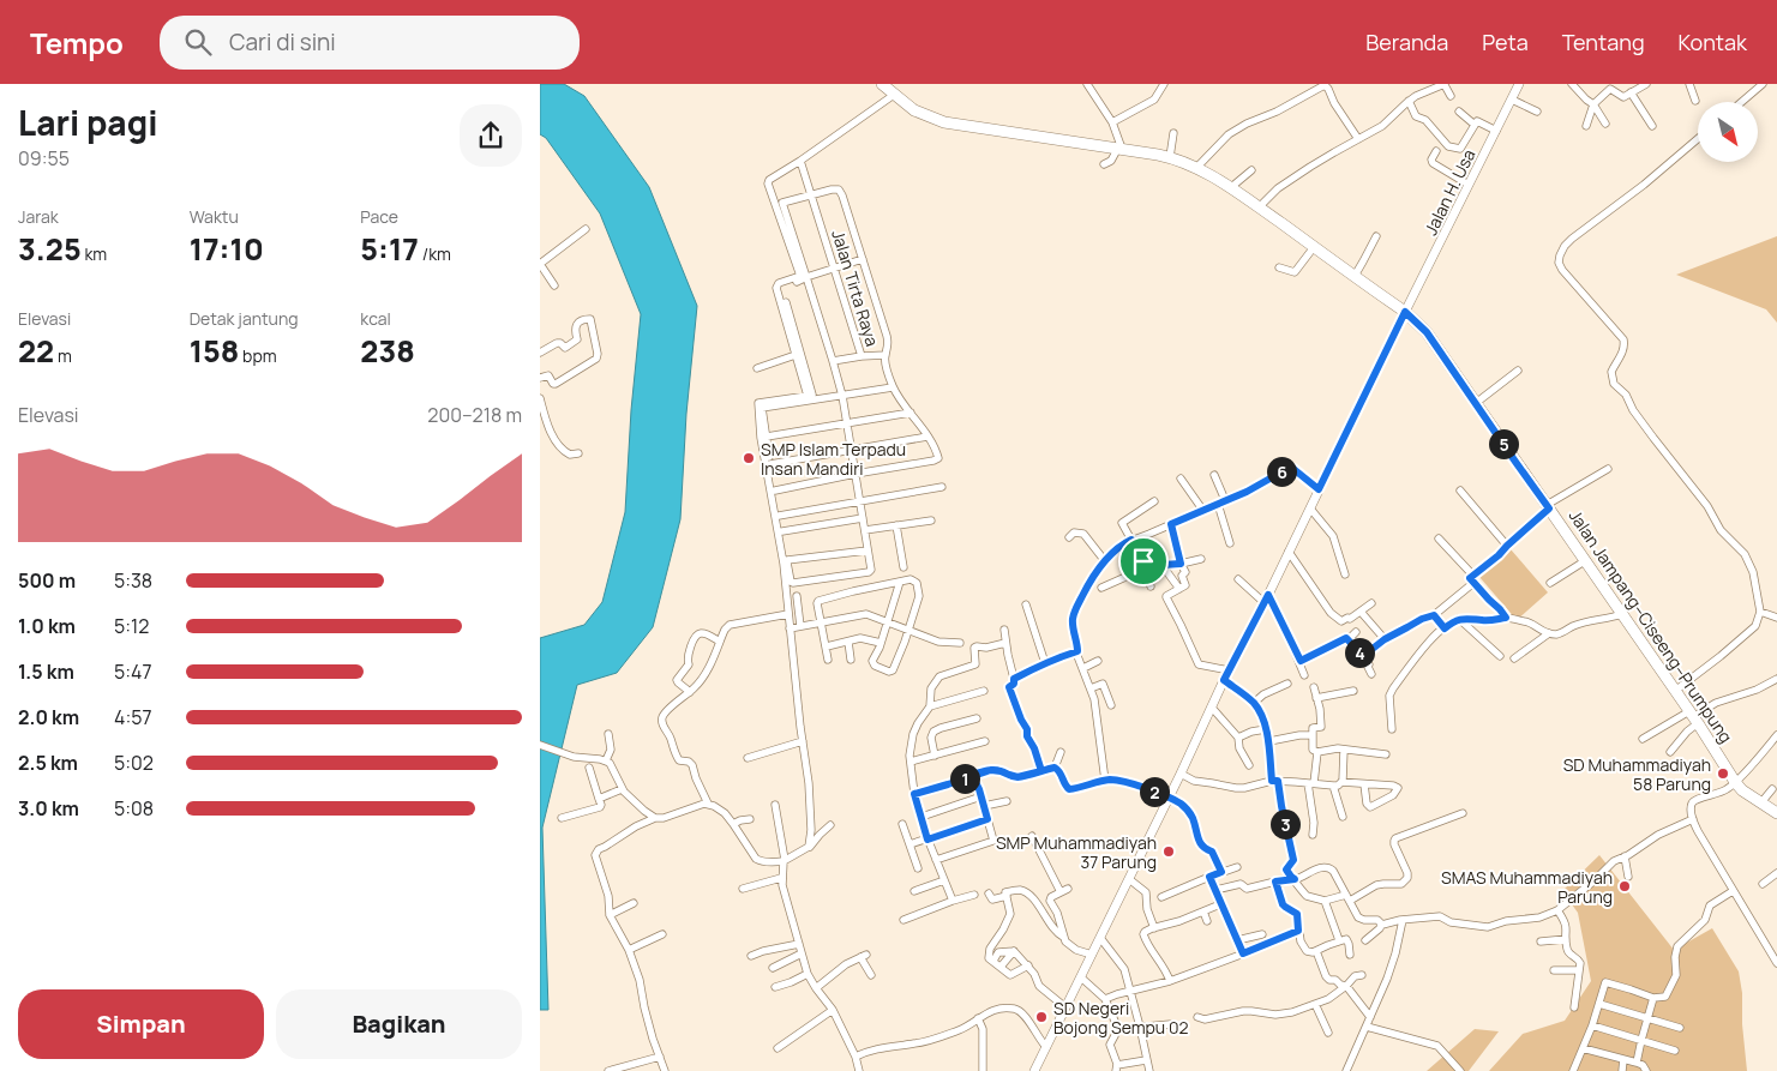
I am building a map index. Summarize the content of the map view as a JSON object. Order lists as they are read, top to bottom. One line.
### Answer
{"streets":{"main road":["Jalan Jampang–Ciseeng–Prumpung"],"street":["Jalan H. Usa","Jalan Tirta Raya"]},"crossings":[["Jalan H. Usa","Jalan Jampang–Ciseeng–Prumpung"]],"places":["SMP Islam Terpadu Insan Mandiri","SD Muhammadiyah 58 Parung","SMP Muhammadiyah 37 Parung","SMAS Muhammadiyah Parung","SD Negeri Bojong Sempu 02"],"north":"bottom right","page":{"header":"Tempo","search":"Cari di sini","nav":["Beranda","Peta","Tentang","Kontak"],"heading":["Lari pagi","09:55"],"stats":[["Jarak","3.25 km"],["Waktu","17:10"],["Pace","5:17 /km"],["Elevasi","22 m"],["Detak jantung","158 bpm"],["kcal","238"]],"chart":["Elevasi","200–218 m"],"pins":["5","6","4","1","2","3"],"list":[{"name":"500 m","note":"5:38"},{"name":"1.0 km","note":"5:12"},{"name":"1.5 km","note":"5:47"},{"name":"2.0 km","note":"4:57"},{"name":"2.5 km","note":"5:02"},{"name":"3.0 km","note":"5:08"}],"buttons":["Simpan","Bagikan"]}}
